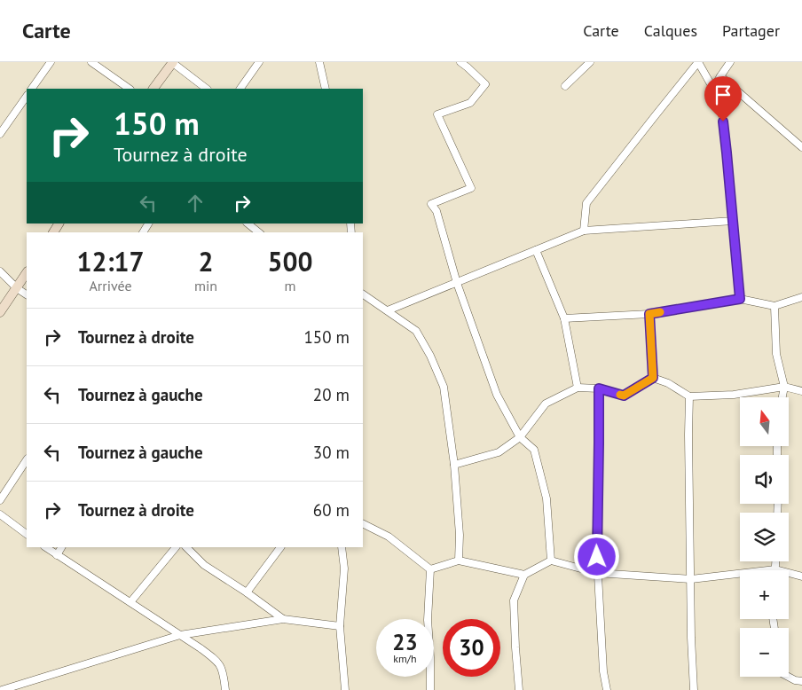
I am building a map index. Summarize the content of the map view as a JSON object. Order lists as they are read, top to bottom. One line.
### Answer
{"north":"top","page":{"header":"Carte","nav":["Carte","Calques","Partager"],"turn":["150 m","Tournez à droite"],"eta":["12:17","Arrivée","2","min","500","m"],"list":[{"name":"Tournez à droite","value":"150 m"},{"name":"Tournez à gauche","value":"20 m"},{"name":"Tournez à gauche","value":"30 m"},{"name":"Tournez à droite","value":"60 m"}],"map_buttons":["+","−"],"speed":"23 km/h","limit":"30"}}
